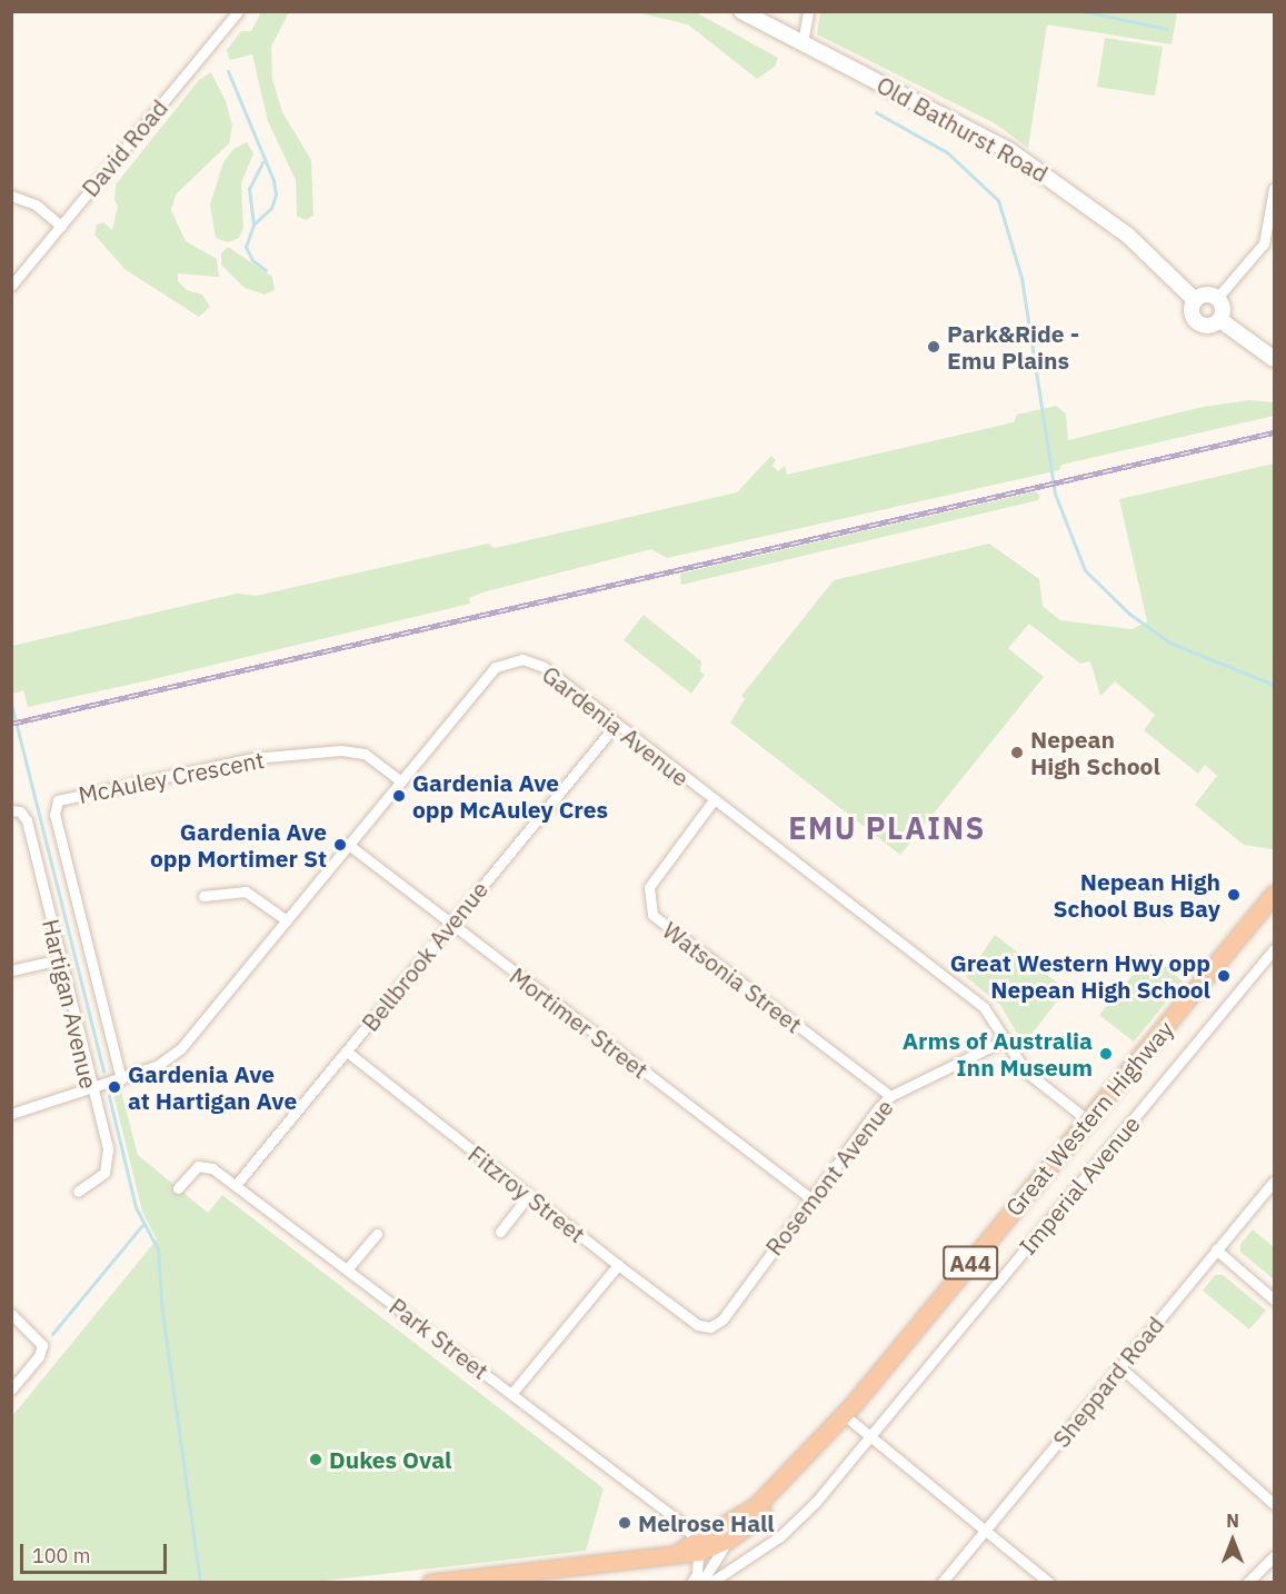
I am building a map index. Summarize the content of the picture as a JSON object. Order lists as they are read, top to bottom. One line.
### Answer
{"streets":{"highway":["Great Western Highway","A44"],"main road":["Old Bathurst Road"],"street":["David Road","Gardenia Avenue","McAuley Crescent","Bellbrook Avenue","Watsonia Street","Hartigan Avenue","Mortimer Street","Rosemont Avenue","Imperial Avenue","Fitzroy Street","Park Street","Sheppard Road"]},"crossings":[["Gardenia Avenue","McAuley Crescent"],["Gardenia Avenue","Bellbrook Avenue"],["Gardenia Avenue","Watsonia Street"],["Gardenia Avenue","Hartigan Avenue"],["Gardenia Avenue","Mortimer Street"],["Gardenia Avenue","Great Western Highway"],["Gardenia Avenue","Rosemont Avenue"],["Bellbrook Avenue","Mortimer Street"],["Bellbrook Avenue","Fitzroy Street"],["Bellbrook Avenue","Park Street"],["Watsonia Street","Rosemont Avenue"],["Mortimer Street","Rosemont Avenue"],["Great Western Highway","Park Street"],["Rosemont Avenue","Fitzroy Street"]],"districts":["EMU PLAINS"],"places":["Park&Ride - Emu Plains","Nepean High School","Gardenia Ave opp McAuley Cres","Gardenia Ave opp Mortimer St","Nepean High School Bus Bay","Great Western Hwy opp Nepean High School","Arms of Australia Inn Museum","Gardenia Ave at Hartigan Ave","Dukes Oval","Melrose Hall"],"scale_bar":"100 m","north":"top"}
